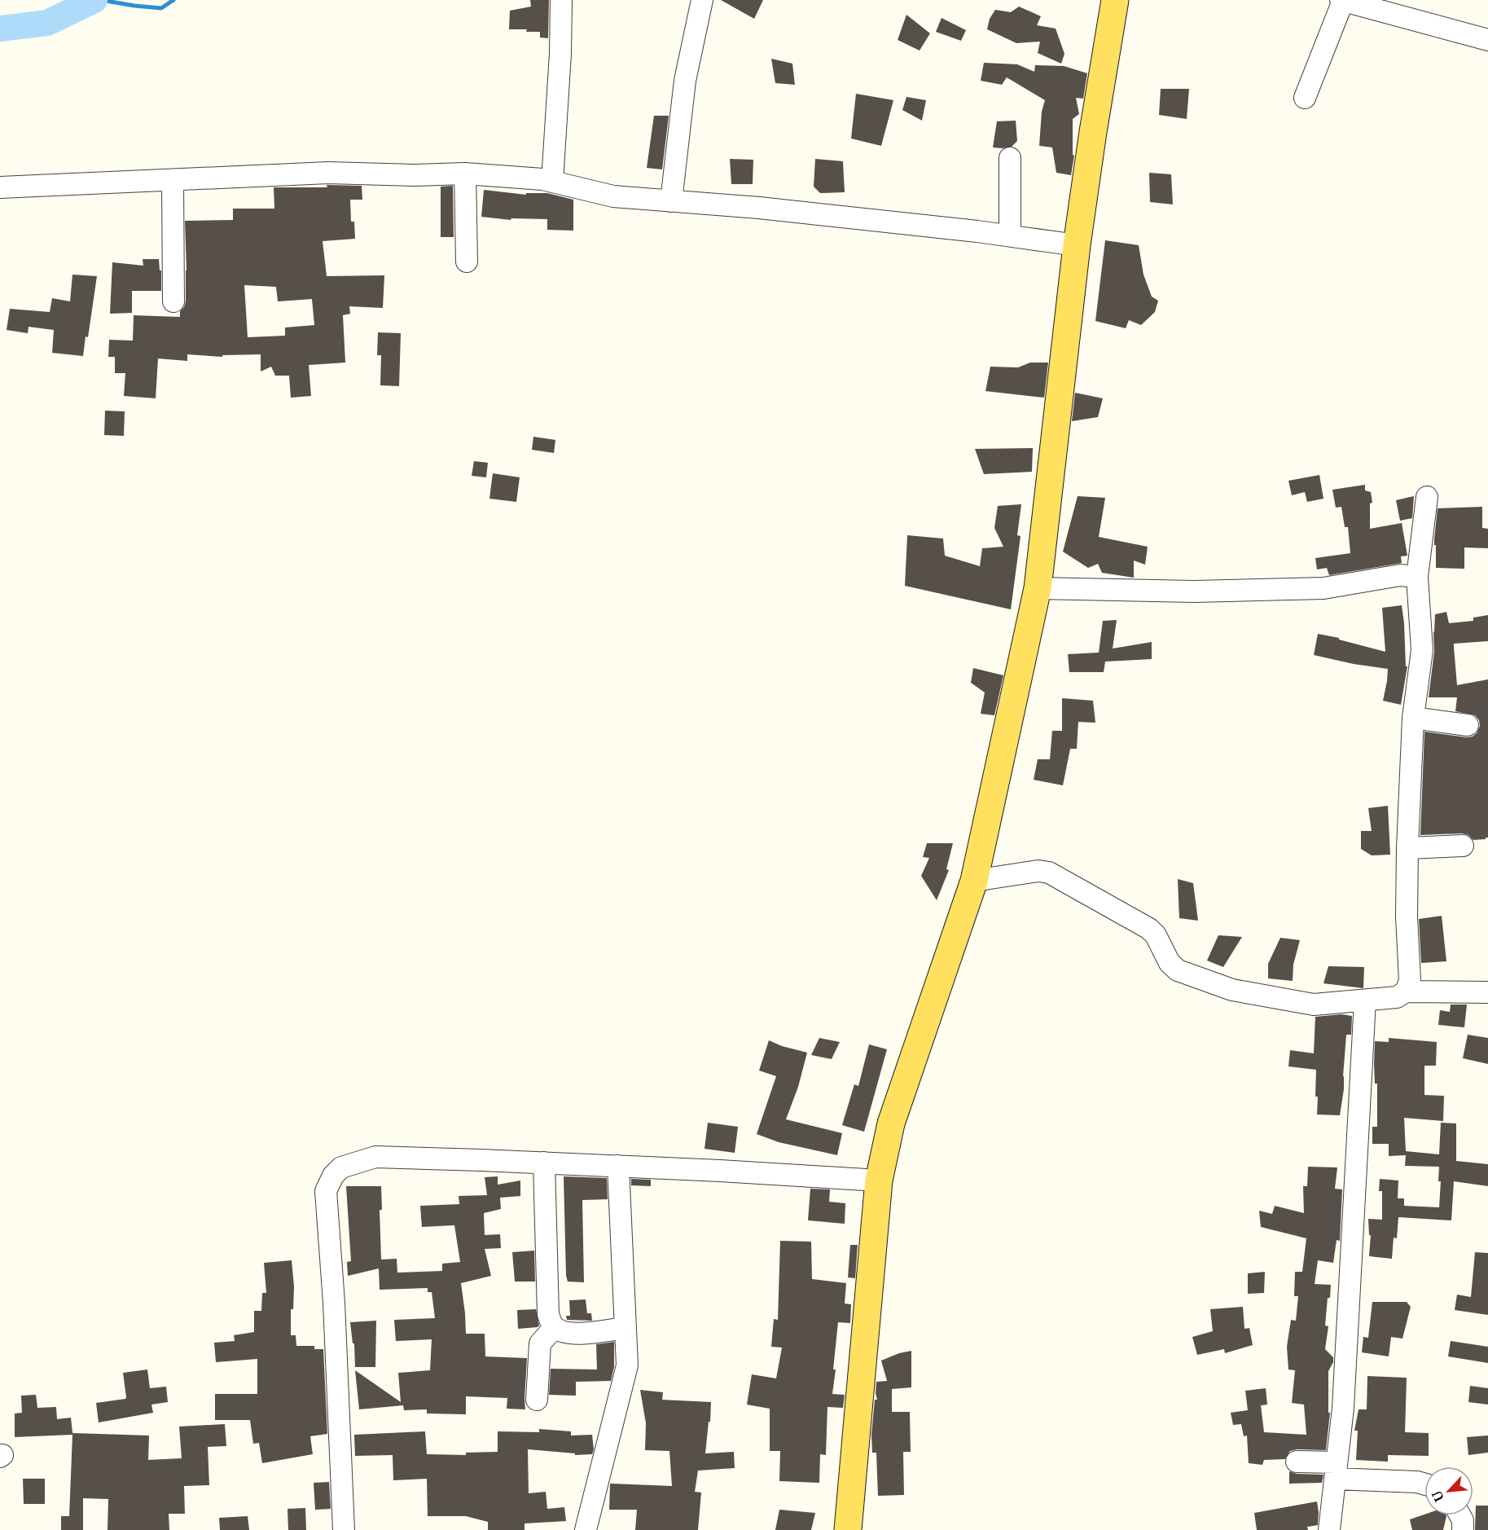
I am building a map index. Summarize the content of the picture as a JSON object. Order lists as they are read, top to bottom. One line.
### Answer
{"north":"bottom left"}
